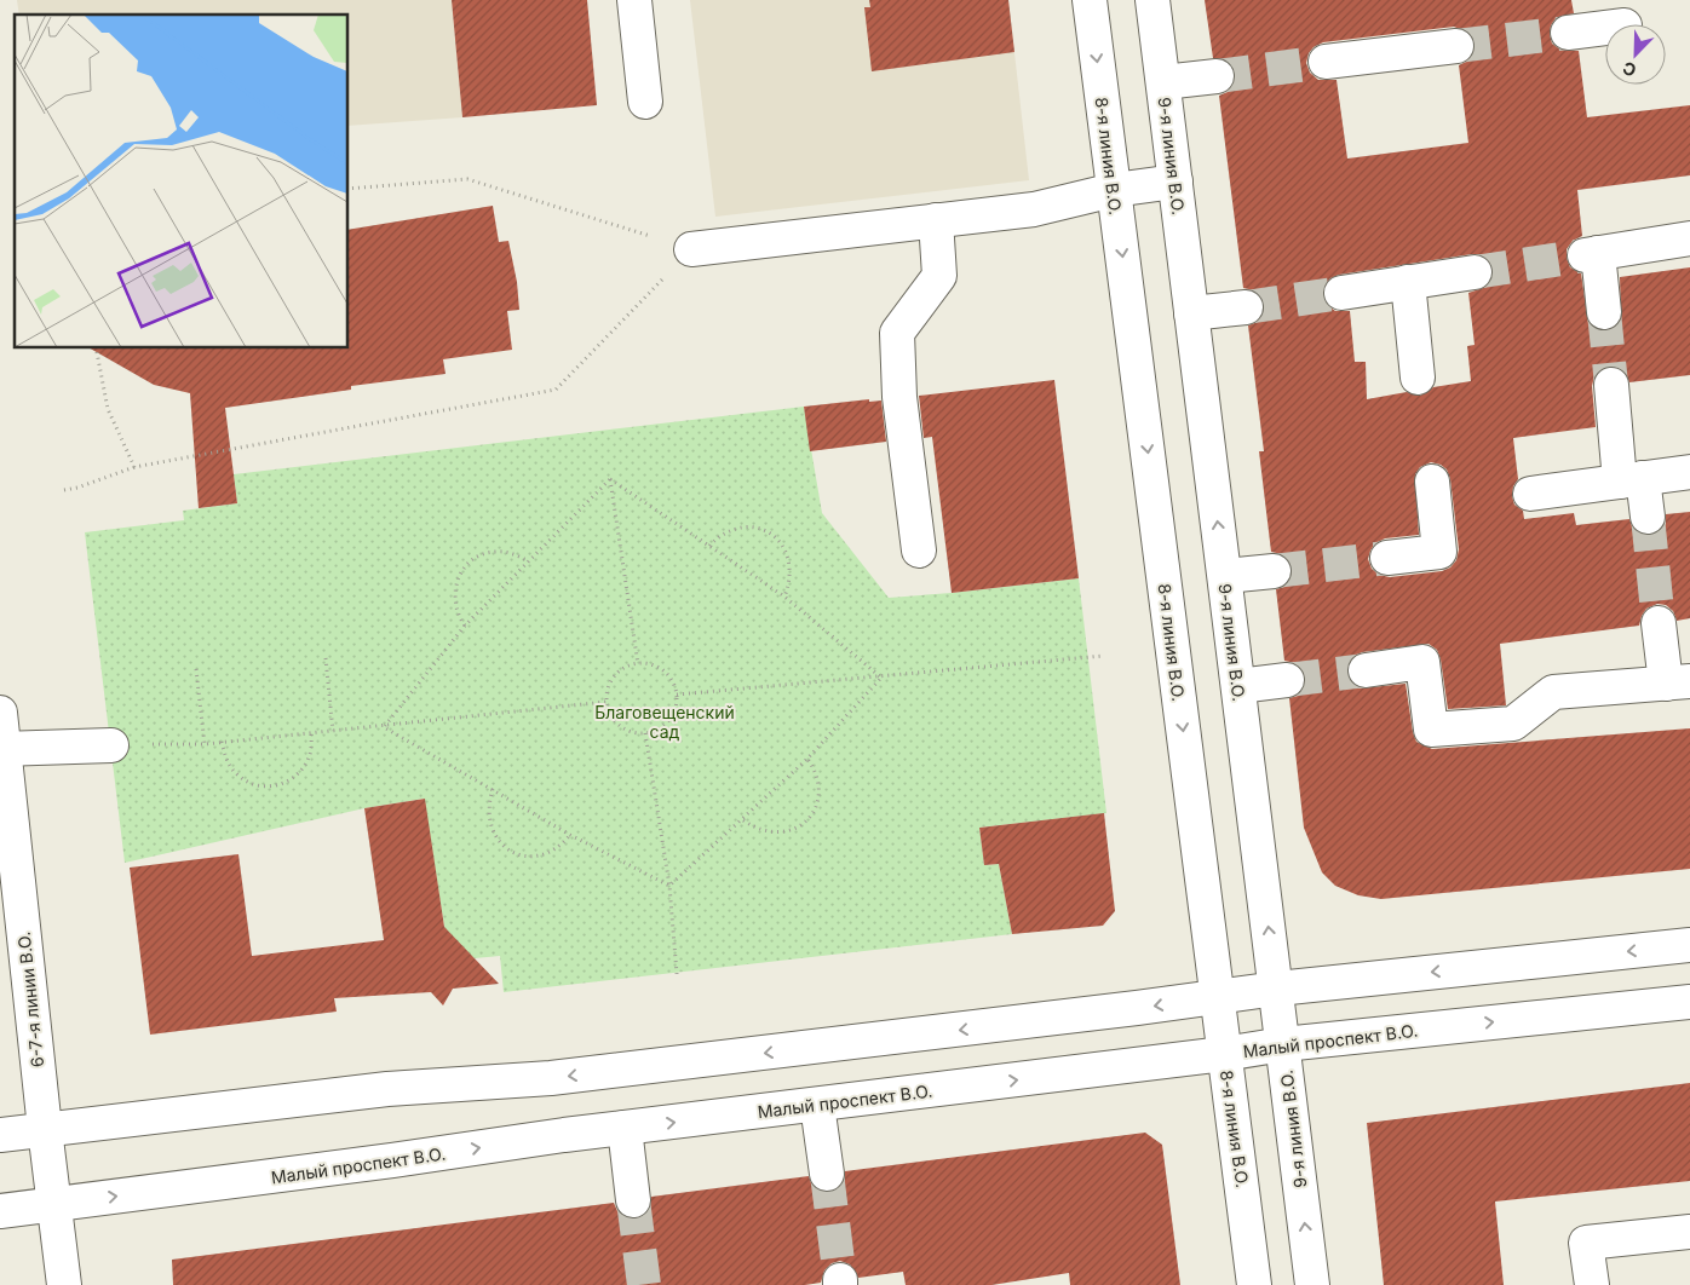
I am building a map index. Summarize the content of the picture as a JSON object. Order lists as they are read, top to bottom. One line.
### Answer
{"streets":{"main road":["8-я линия В.О.","9-я линия В.О.","6-7-я линии В.О.","Малый проспект В.О."]},"crossings":[["8-я линия В.О.","Малый проспект В.О."],["9-я линия В.О.","Малый проспект В.О."],["6-7-я линии В.О.","Малый проспект В.О."]],"one_way":["9-я линия В.О."],"parks":["Благовещенский сад"],"north":"bottom left"}
